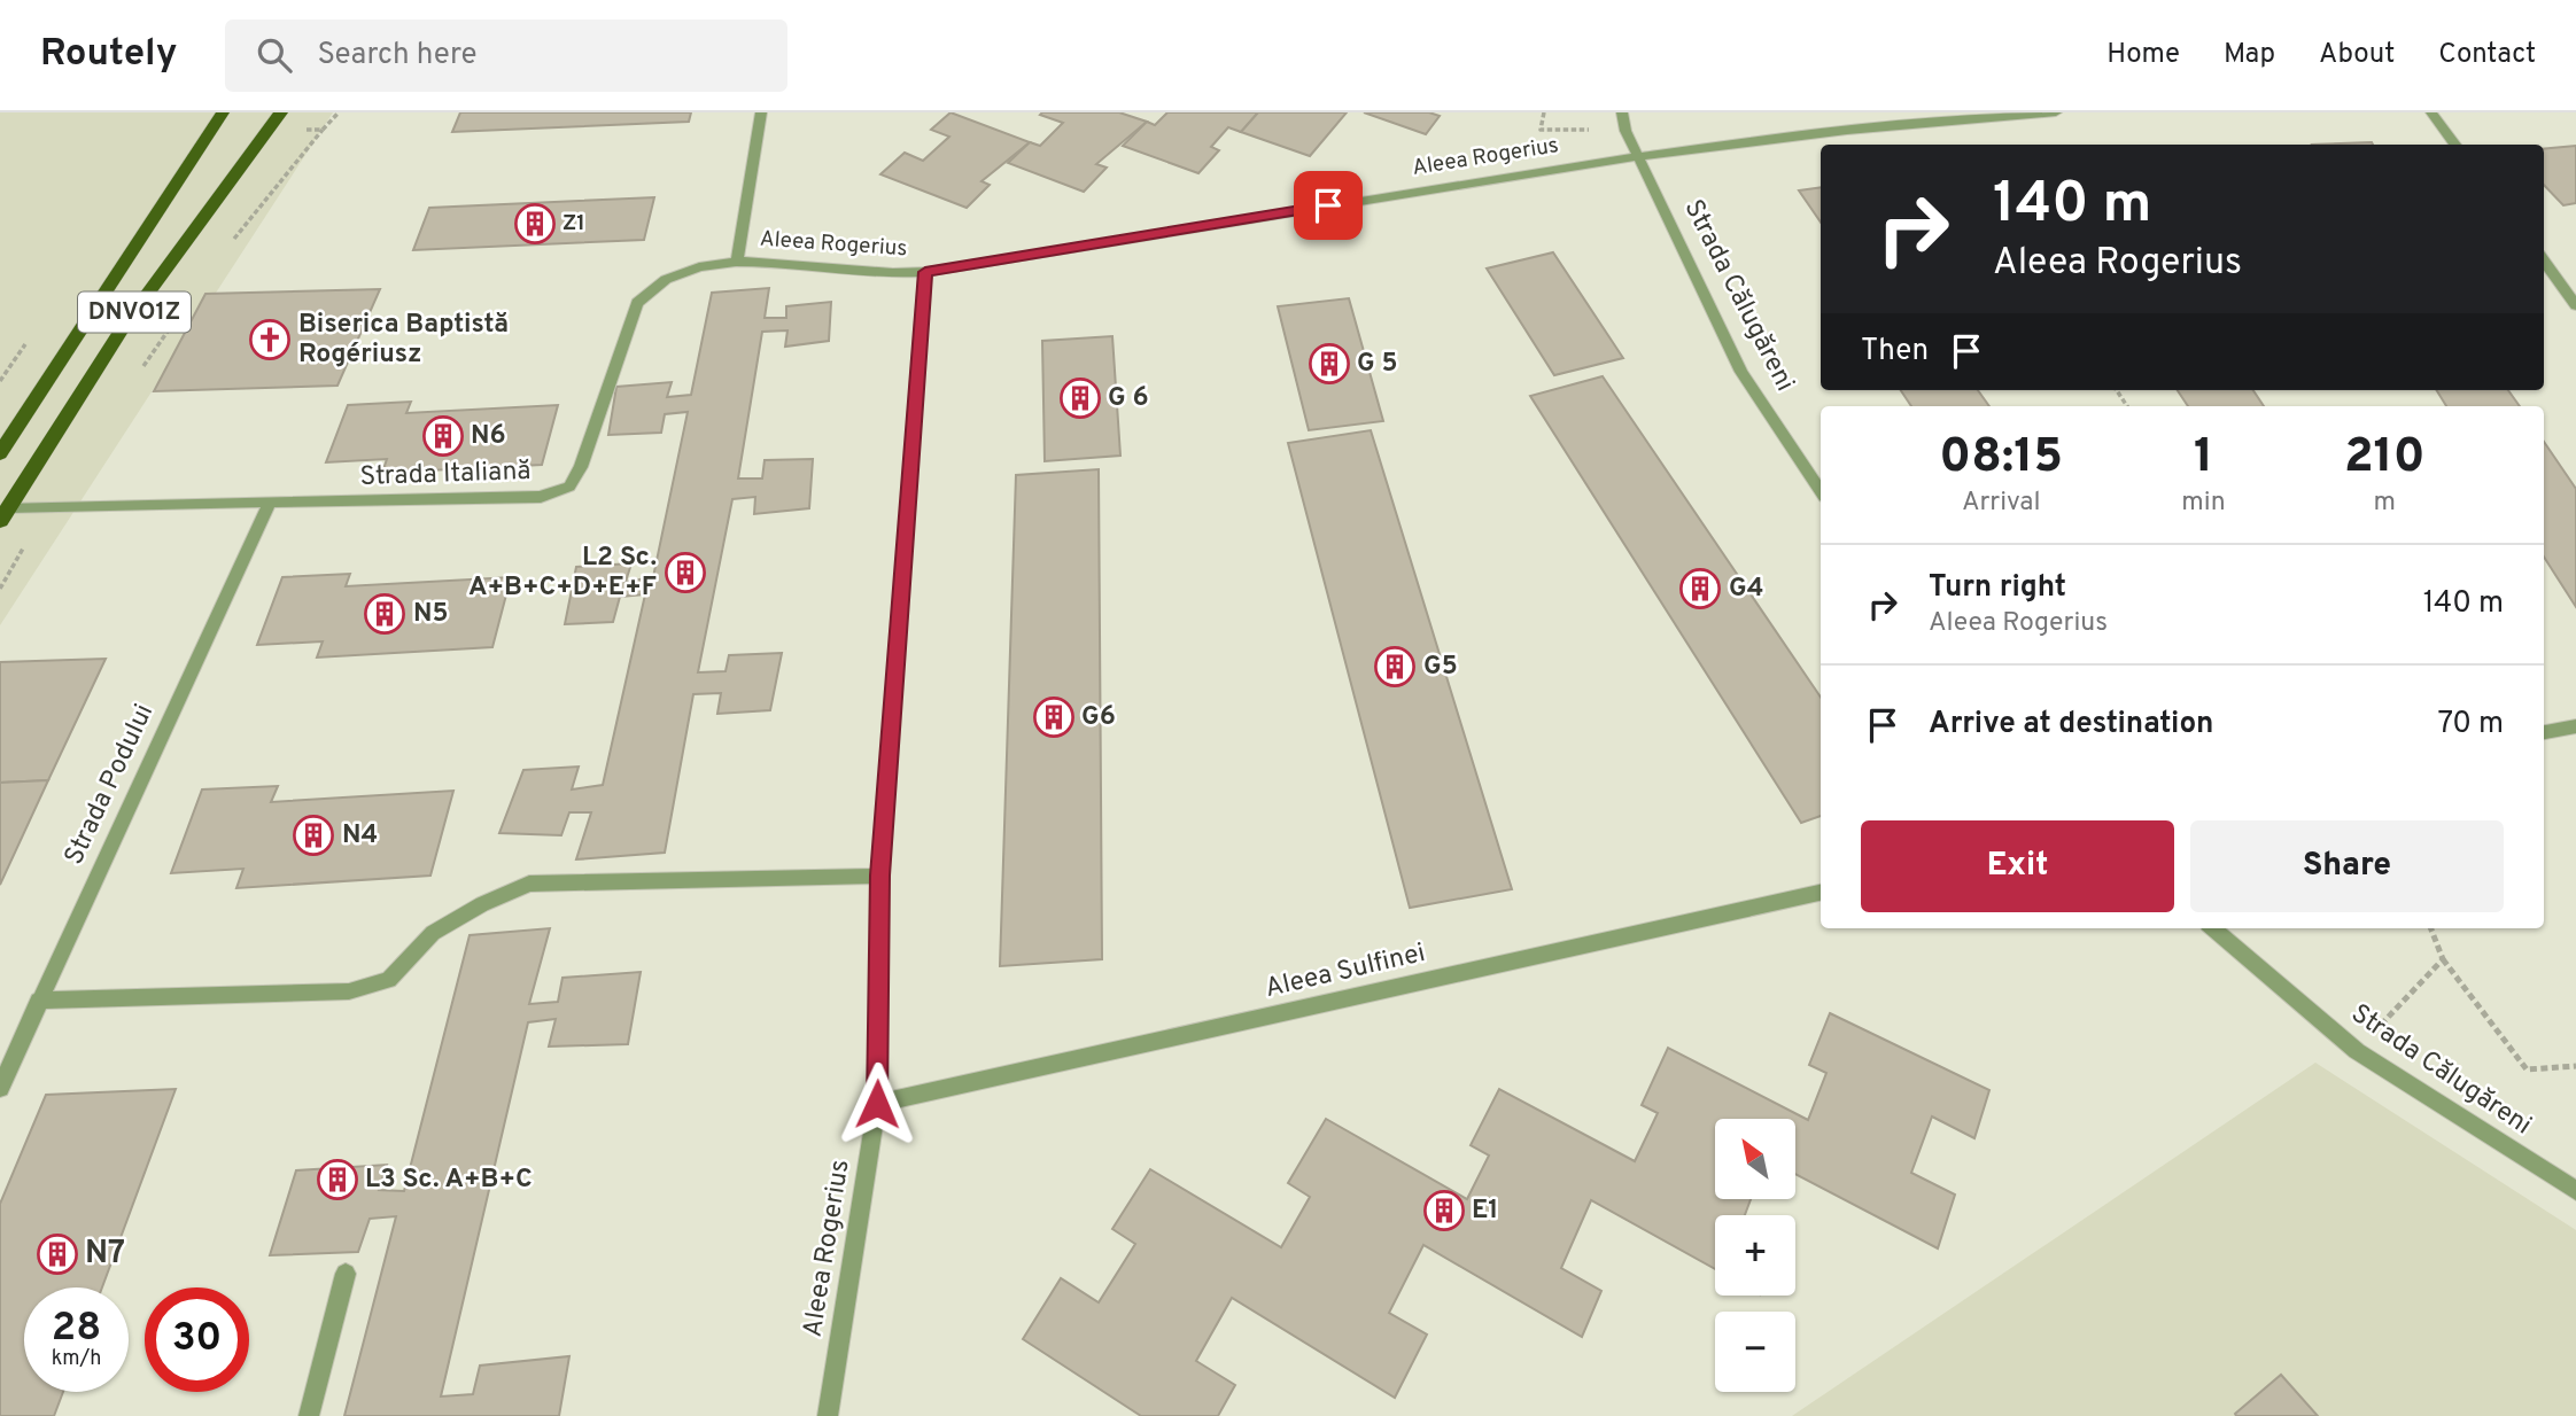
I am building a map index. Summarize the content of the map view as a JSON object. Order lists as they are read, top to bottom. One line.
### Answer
{"streets":{"main road":["DNVO1Z"],"street":["Aleea Rogerius","Strada Călugăreni","Strada Italiană","Strada Podului","Aleea Sulfinei"]},"crossings":[["Aleea Rogerius","Strada Călugăreni"],["Aleea Rogerius","Strada Italiană"],["Aleea Rogerius","Aleea Sulfinei"],["DNVO1Z","Strada Italiană"],["Strada Italiană","Strada Podului"]],"places":{"building":["Z1","G 5","G 6","N6","L2 Sc. A+B+C+D+E+F","G4","N5","G5","G6","N4","L3 Sc. A+B+C","E1","N7"],"church":["Biserica Baptistă Rogériusz"]},"north":"top left","page":{"header":"Routely","search":"Search here","nav":["Home","Map","About","Contact"],"turn":["140 m","Aleea Rogerius"],"then":"Then","eta":["08:15","Arrival","1","min","210","m"],"list":[{"name":"Turn right","note":"Aleea Rogerius","value":"140 m"},{"name":"Arrive at destination","value":"70 m"}],"buttons":["Exit","Share"],"map_buttons":["+","−"],"speed":"28 km/h","limit":"30"}}
